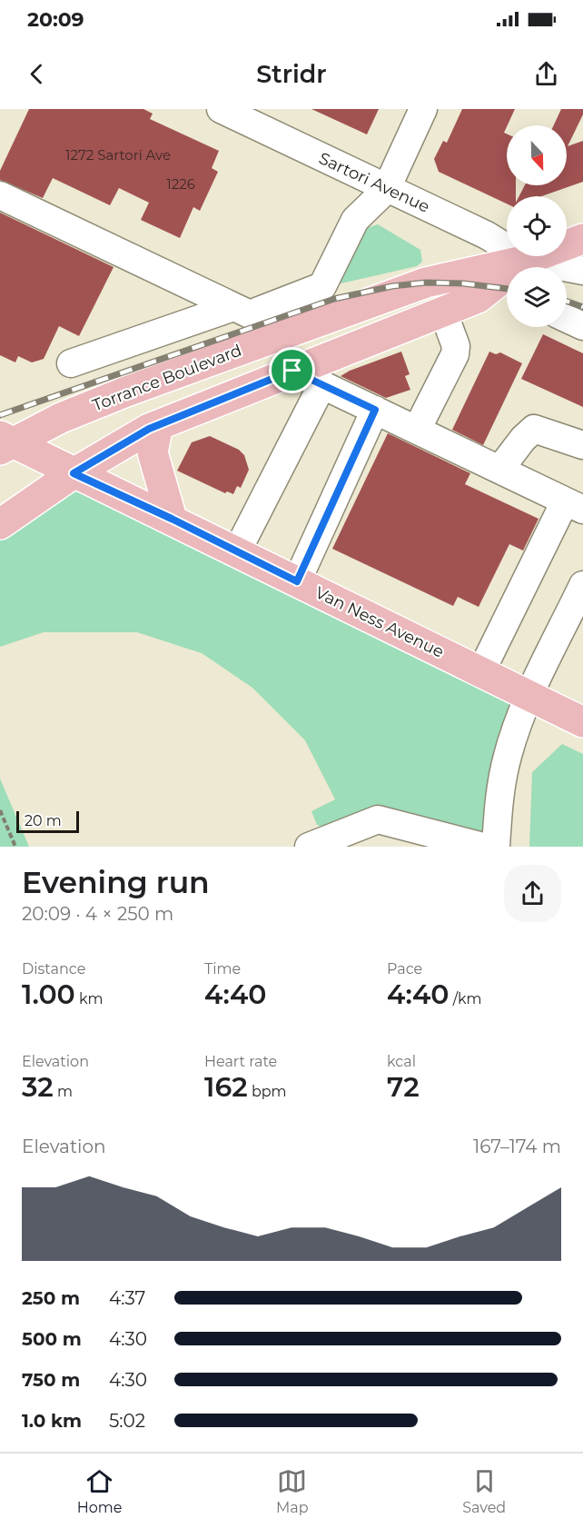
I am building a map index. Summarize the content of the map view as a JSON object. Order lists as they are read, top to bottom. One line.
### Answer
{"streets":{"main road":["Torrance Boulevard","Van Ness Avenue"],"street":["Sartori Avenue"]},"crossings":[["Torrance Boulevard","Van Ness Avenue"]],"house_numbers":["1272 Sartori Ave","1226"],"scale_bar":"20 m","north":"bottom","page":{"status":"20:09","header":"Stridr","scale":"20 m","heading":["Evening run","20:09 · 4 × 250 m"],"stats":[["Distance","1.00 km"],["Time","4:40"],["Pace","4:40 /km"],["Elevation","32 m"],["Heart rate","162 bpm"],["kcal","72"]],"chart":["Elevation","167–174 m"],"list":[{"name":"250 m","note":"4:37"},{"name":"500 m","note":"4:30"},{"name":"750 m","note":"4:30"},{"name":"1.0 km","note":"5:02"}],"tabs":["Home","Map","Saved"]}}
